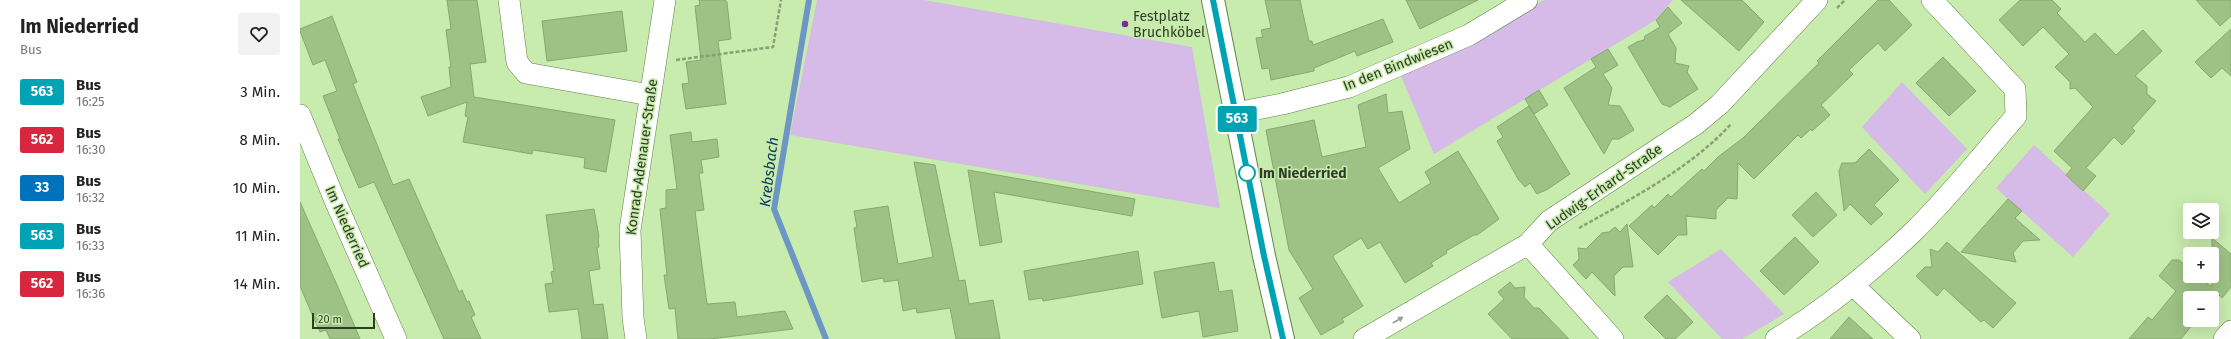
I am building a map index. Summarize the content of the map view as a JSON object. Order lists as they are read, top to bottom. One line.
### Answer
{"streets":{"street":["In den Bindwiesen","Konrad-Adenauer-Straße","Ludwig-Erhard-Straße","Im Niederried"]},"water":["Krebsbach"],"places":["Festplatz Bruchköbel","Im Niederried"],"lines":["bus line 563"],"scale_bar":"20 m","page":{"heading":["Im Niederried","Bus"],"on_map":"563","list":[{"mark":"563","name":"Bus","note":"16:25","value":"3 Min."},{"mark":"562","name":"Bus","note":"16:30","value":"8 Min."},{"mark":"33","name":"Bus","note":"16:32","value":"10 Min."},{"mark":"563","name":"Bus","note":"16:33","value":"11 Min."},{"mark":"562","name":"Bus","note":"16:36","value":"14 Min."}],"map_buttons":["+","−"],"scale":"20 m"}}
